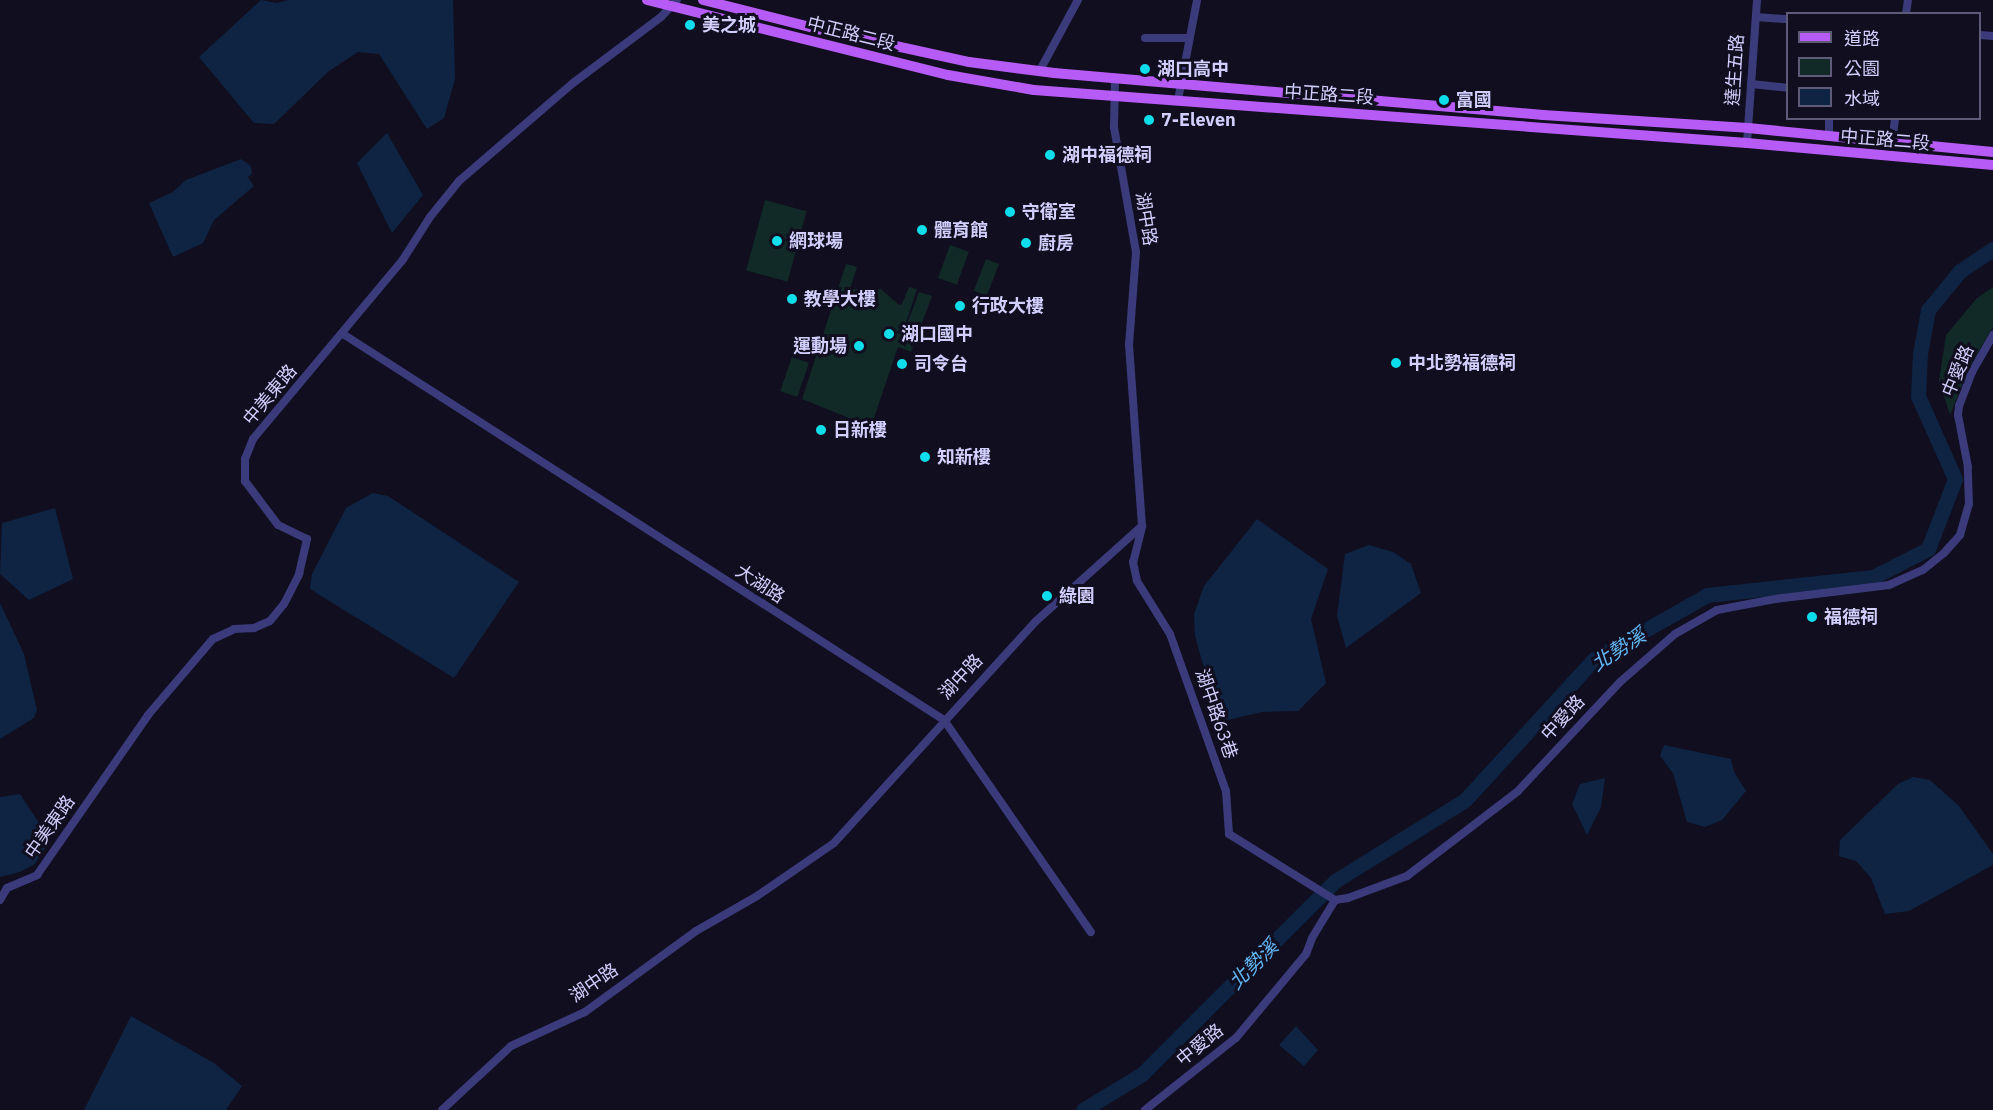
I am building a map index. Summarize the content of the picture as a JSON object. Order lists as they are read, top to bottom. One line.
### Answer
{"streets":{"main road":["中正路二段"],"street":["達生五路","湖中路","中愛路","中美東路","大湖路","湖中路63巷"]},"crossings":[["中正路二段","達生五路"],["中正路二段","湖中路"],["中正路二段","中美東路"],["湖中路","大湖路"],["湖中路","湖中路63巷"],["中愛路","湖中路63巷"],["中美東路","大湖路"]],"water":["北勢溪"],"places":["美之城","湖口高中","富國","7-Eleven","湖中福德祠","守衛室","體育館","網球場","廚房","教學大樓","行政大樓","湖口國中","運動場","中北勢福德祠","司令台","日新樓","知新樓","綠園","福德祠"],"legend":["道路","公園","水域"]}
